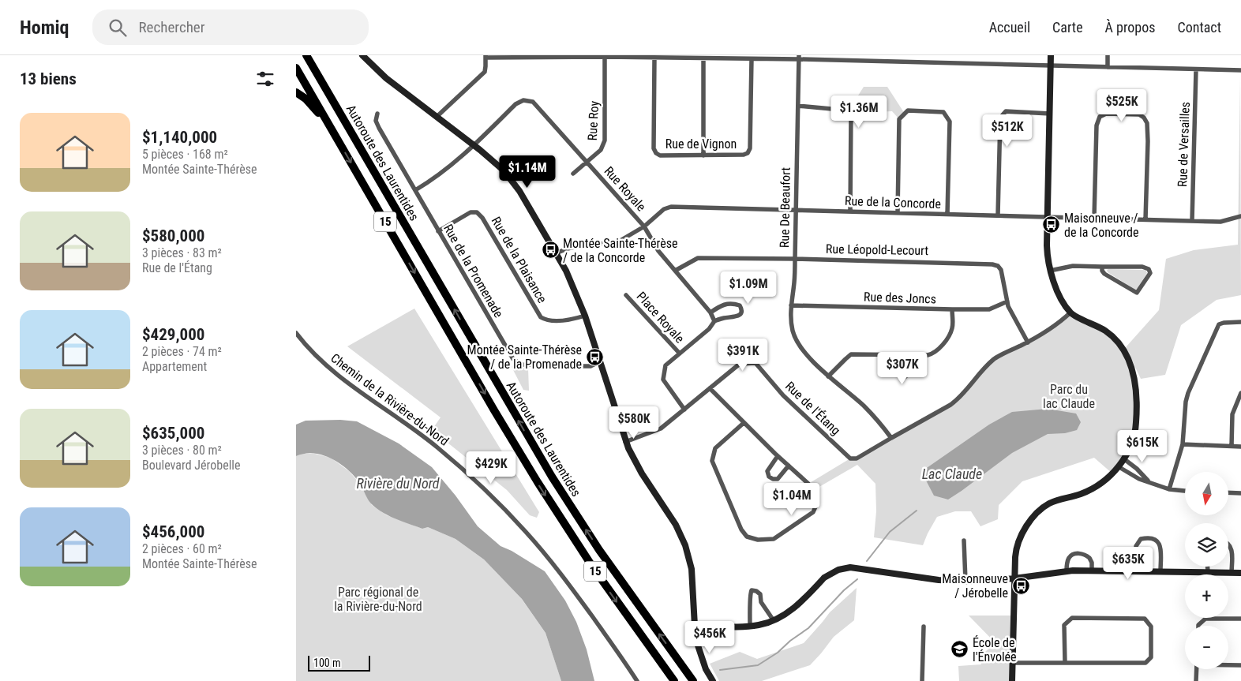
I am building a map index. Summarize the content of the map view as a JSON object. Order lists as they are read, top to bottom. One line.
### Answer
{"streets":{"highway":["Autoroute des Laurentides","15"],"street":["Rue Roy","Rue de Vignon","Rue de Versailles","Rue Royale","Rue de la Concorde","Rue De Beaufort","Rue Léopold-Lecourt","Rue de la Plaisance","Rue de la Promenade","Rue des Joncs","Place Royale","Chemin de la Rivière-du-Nord","Rue de l'Étang"]},"crossings":[["Rue Roy","Rue Royale"],["Rue de Versailles","Rue de la Concorde"],["Rue Royale","Rue de la Concorde"],["Rue Royale","Rue Léopold-Lecourt"],["Rue Royale","Rue de la Promenade"],["Rue de la Concorde","Rue De Beaufort"],["Rue De Beaufort","Rue Léopold-Lecourt"],["Rue De Beaufort","Rue des Joncs"],["Rue De Beaufort","Rue de l'Étang"],["Rue Léopold-Lecourt","Rue des Joncs"],["Rue de la Plaisance","Rue de la Promenade"]],"water":["Lac Claude","Rivière du Nord"],"parks":["Parc du lac Claude","Parc régional de la Rivière-du-Nord"],"places":{"bus stop":["Maisonneuve / de la Concorde","Montée Sainte-Thérèse / de la Concorde","Montée Sainte-Thérèse / de la Promenade","Maisonneuve / Jérobelle"],"school or university":["École de l'Énvolée"]},"scale_bar":"100 m","north":"bottom","page":{"header":"Homiq","search":"Rechercher","nav":["Accueil","Carte","À propos","Contact"],"heading":"13 biens","price":["$525K","$1.36M","$512K","$1.14M","$1.09M","$391K","$307K","$580K","$615K","$429K","$1.04M","$635K","$456K"],"list":[{"name":"$1,140,000","note":"5 pièces · 168 m² · Montée Sainte-Thérèse"},{"name":"$580,000","note":"3 pièces · 83 m² · Rue de l'Étang"},{"name":"$429,000","note":"2 pièces · 74 m² · Appartement"},{"name":"$635,000","note":"3 pièces · 80 m² · Boulevard Jérobelle"},{"name":"$456,000","note":"2 pièces · 60 m² · Montée Sainte-Thérèse"}],"map_buttons":["+","−"],"scale":"100 m"}}
